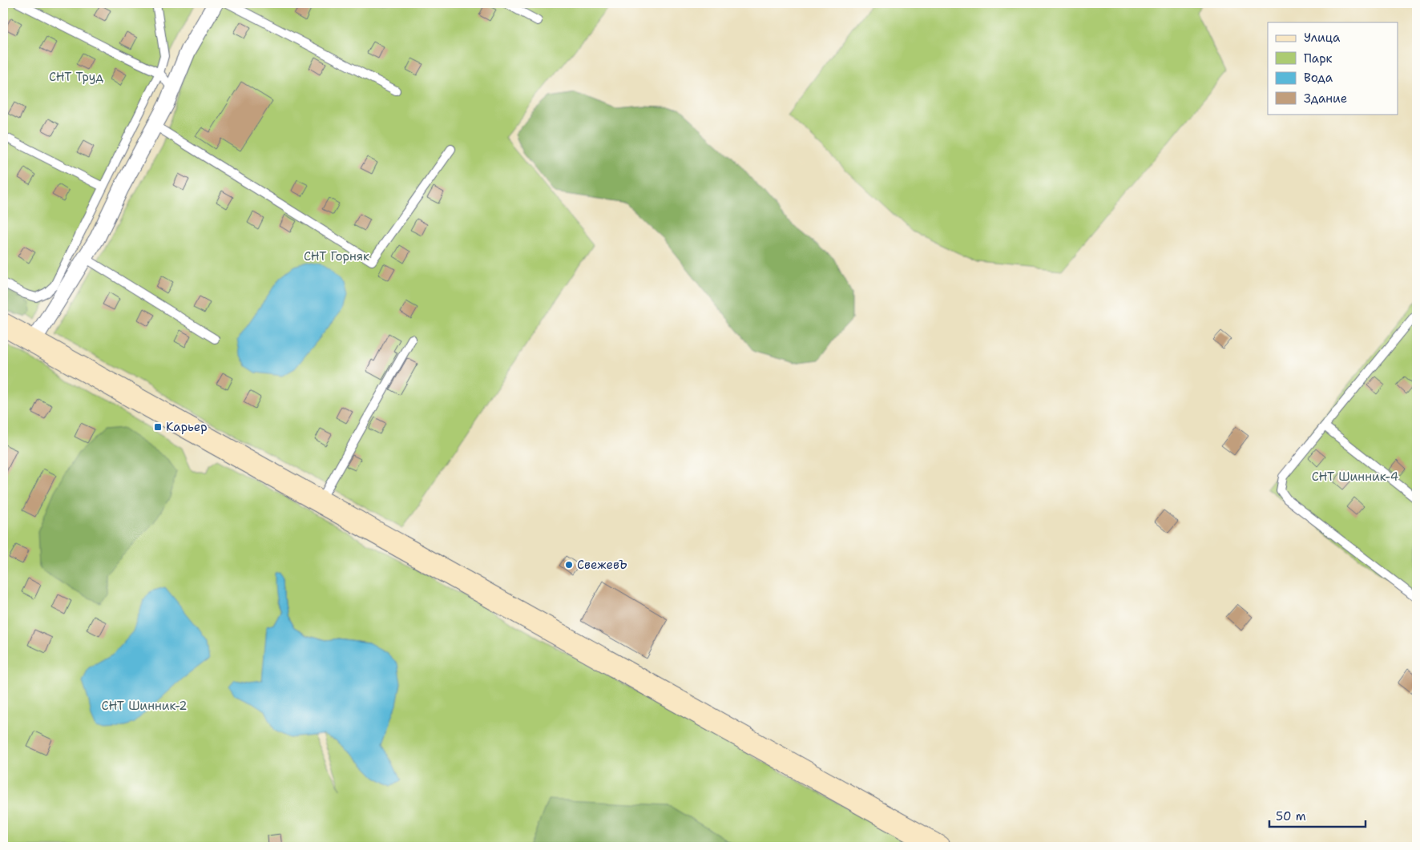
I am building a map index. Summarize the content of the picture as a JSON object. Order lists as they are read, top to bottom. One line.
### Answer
{"parks":["СНТ Труд","СНТ Горняк","СНТ Шинник-4","СНТ Шинник-2"],"places":{"transit":["Карьер"],"other":["СвежевЪ"]},"legend":["Улица","Парк","Вода","Здание"],"scale_bar":"50 m"}
